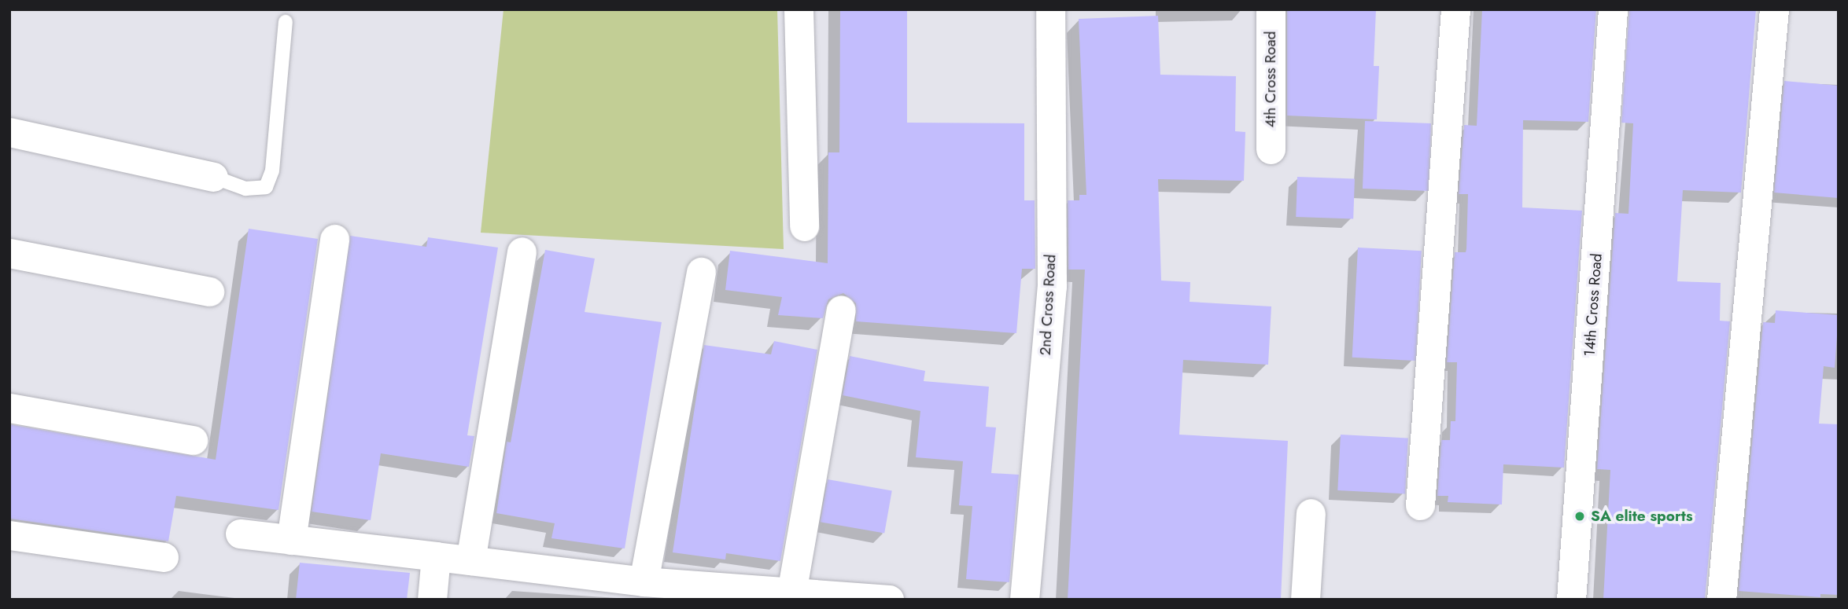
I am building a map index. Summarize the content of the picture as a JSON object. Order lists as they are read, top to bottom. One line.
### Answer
{"streets":{"street":["4th Cross Road","2nd Cross Road","14th Cross Road"]},"places":["SA elite sports"]}
